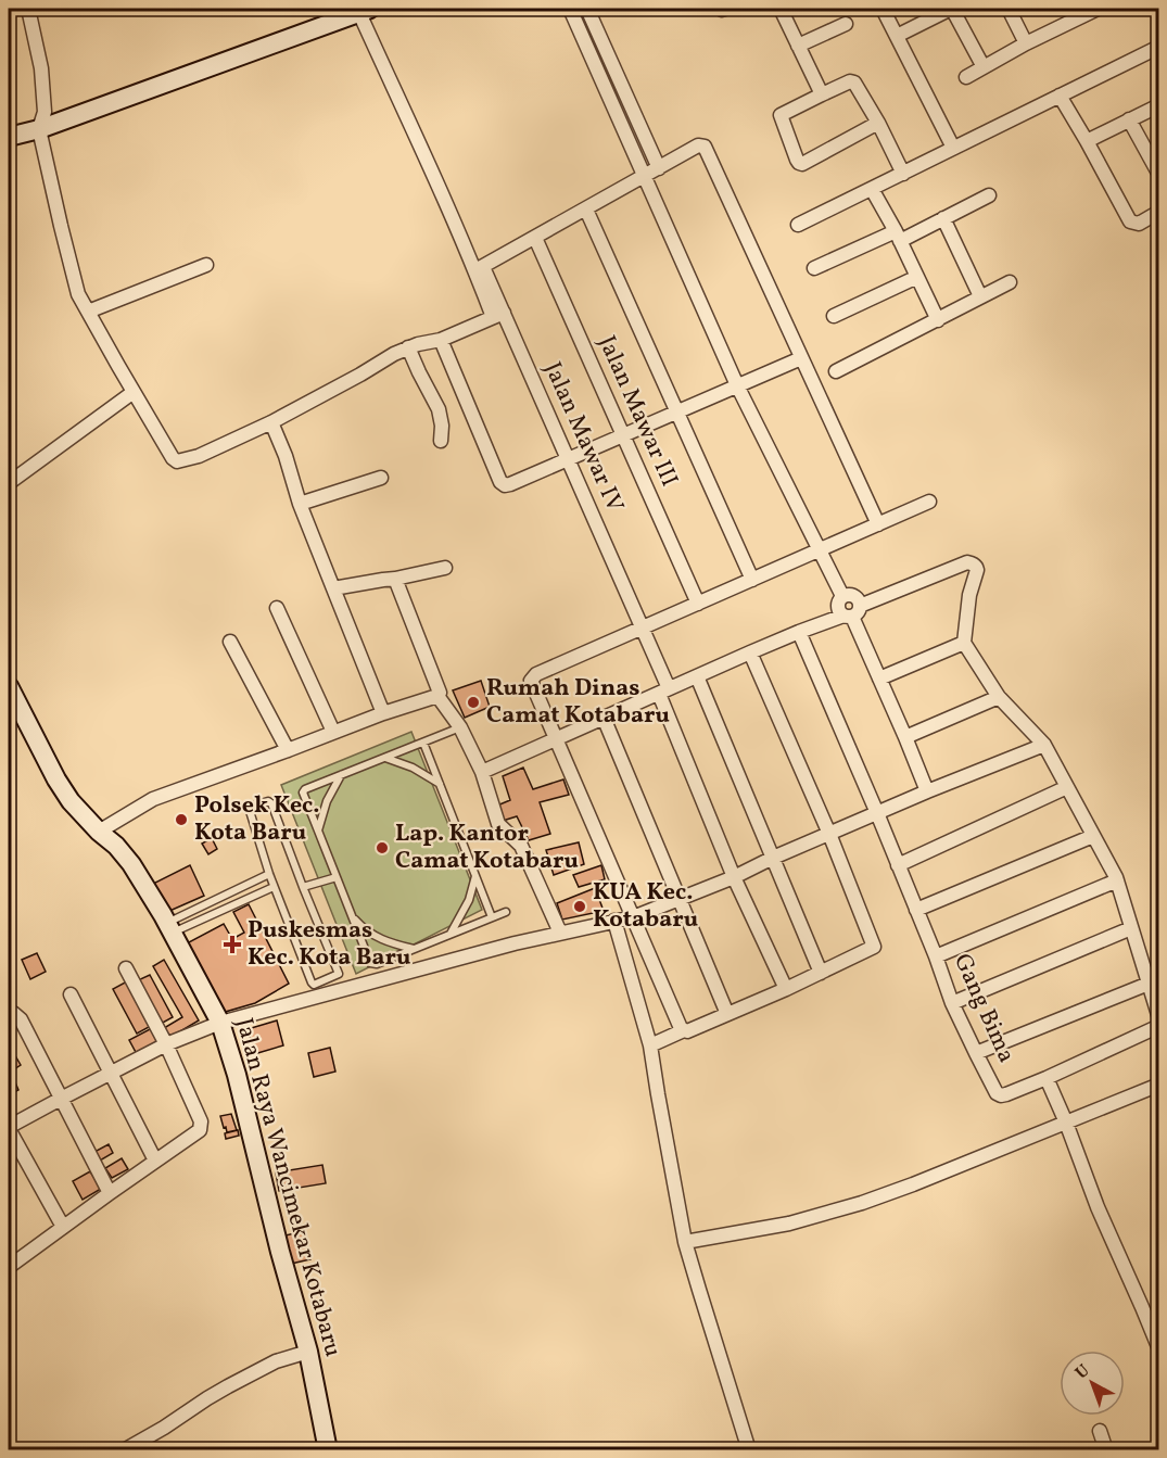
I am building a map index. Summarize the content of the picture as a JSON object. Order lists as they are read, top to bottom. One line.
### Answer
{"streets":{"street":["Jalan Mawar III","Jalan Mawar IV","Gang Bima","Jalan Raya Wancimekar Kotabaru"]},"places":{"other":["Rumah Dinas Camat Kotabaru","Polsek Kec. Kota Baru","Lap. Kantor Camat Kotabaru","KUA Kec. Kotabaru"],"health":["Puskesmas Kec. Kota Baru"]},"north":"top left"}
